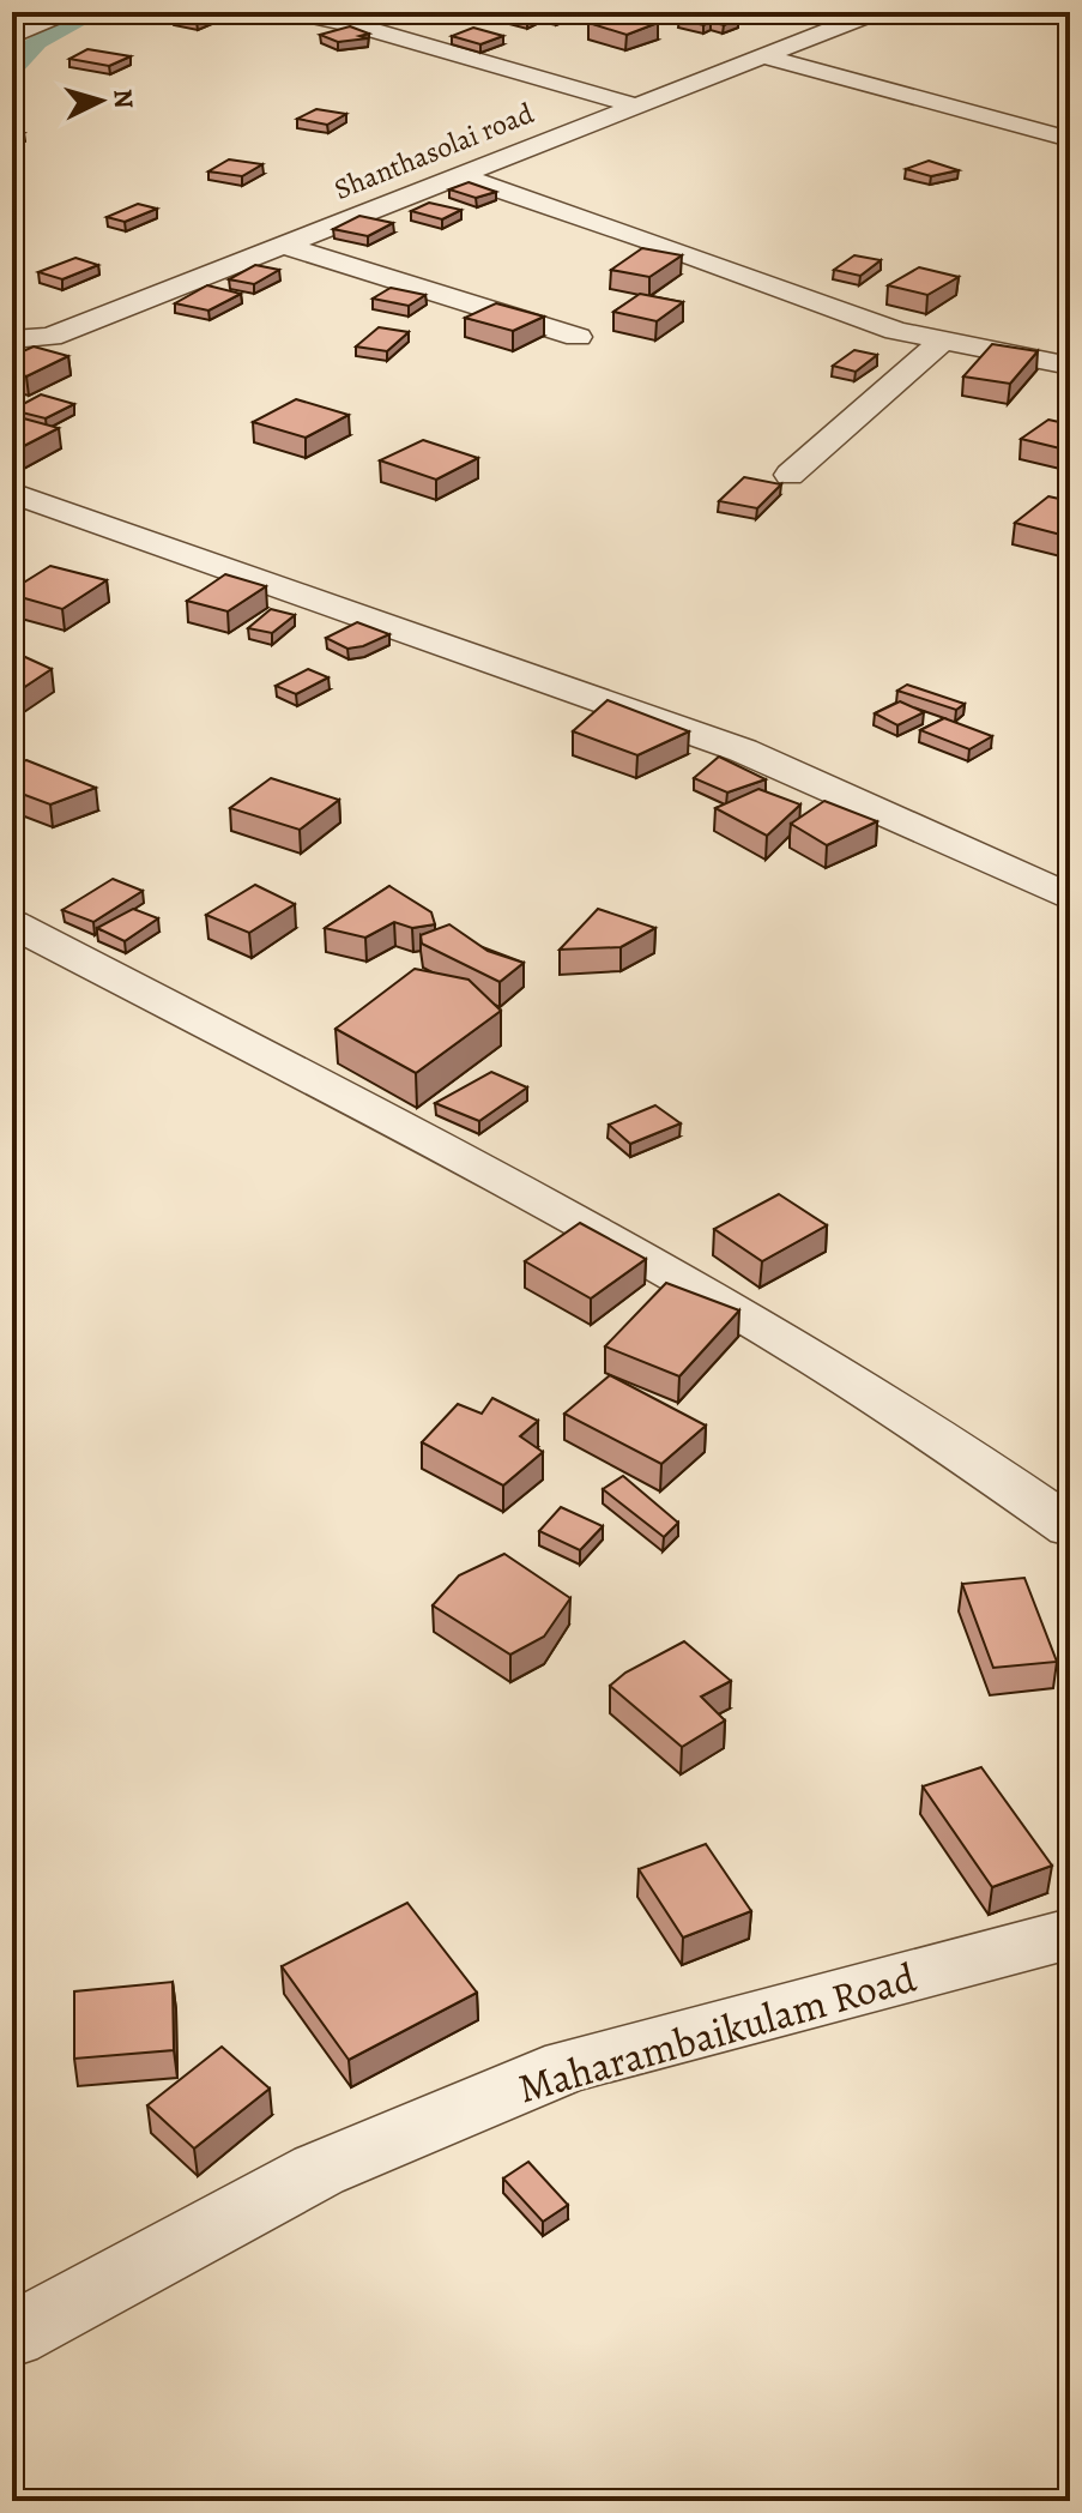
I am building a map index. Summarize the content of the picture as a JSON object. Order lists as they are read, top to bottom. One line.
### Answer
{"streets":{"street":["Shanthasolai road","Maharambaikulam Road"]},"north":"right"}
